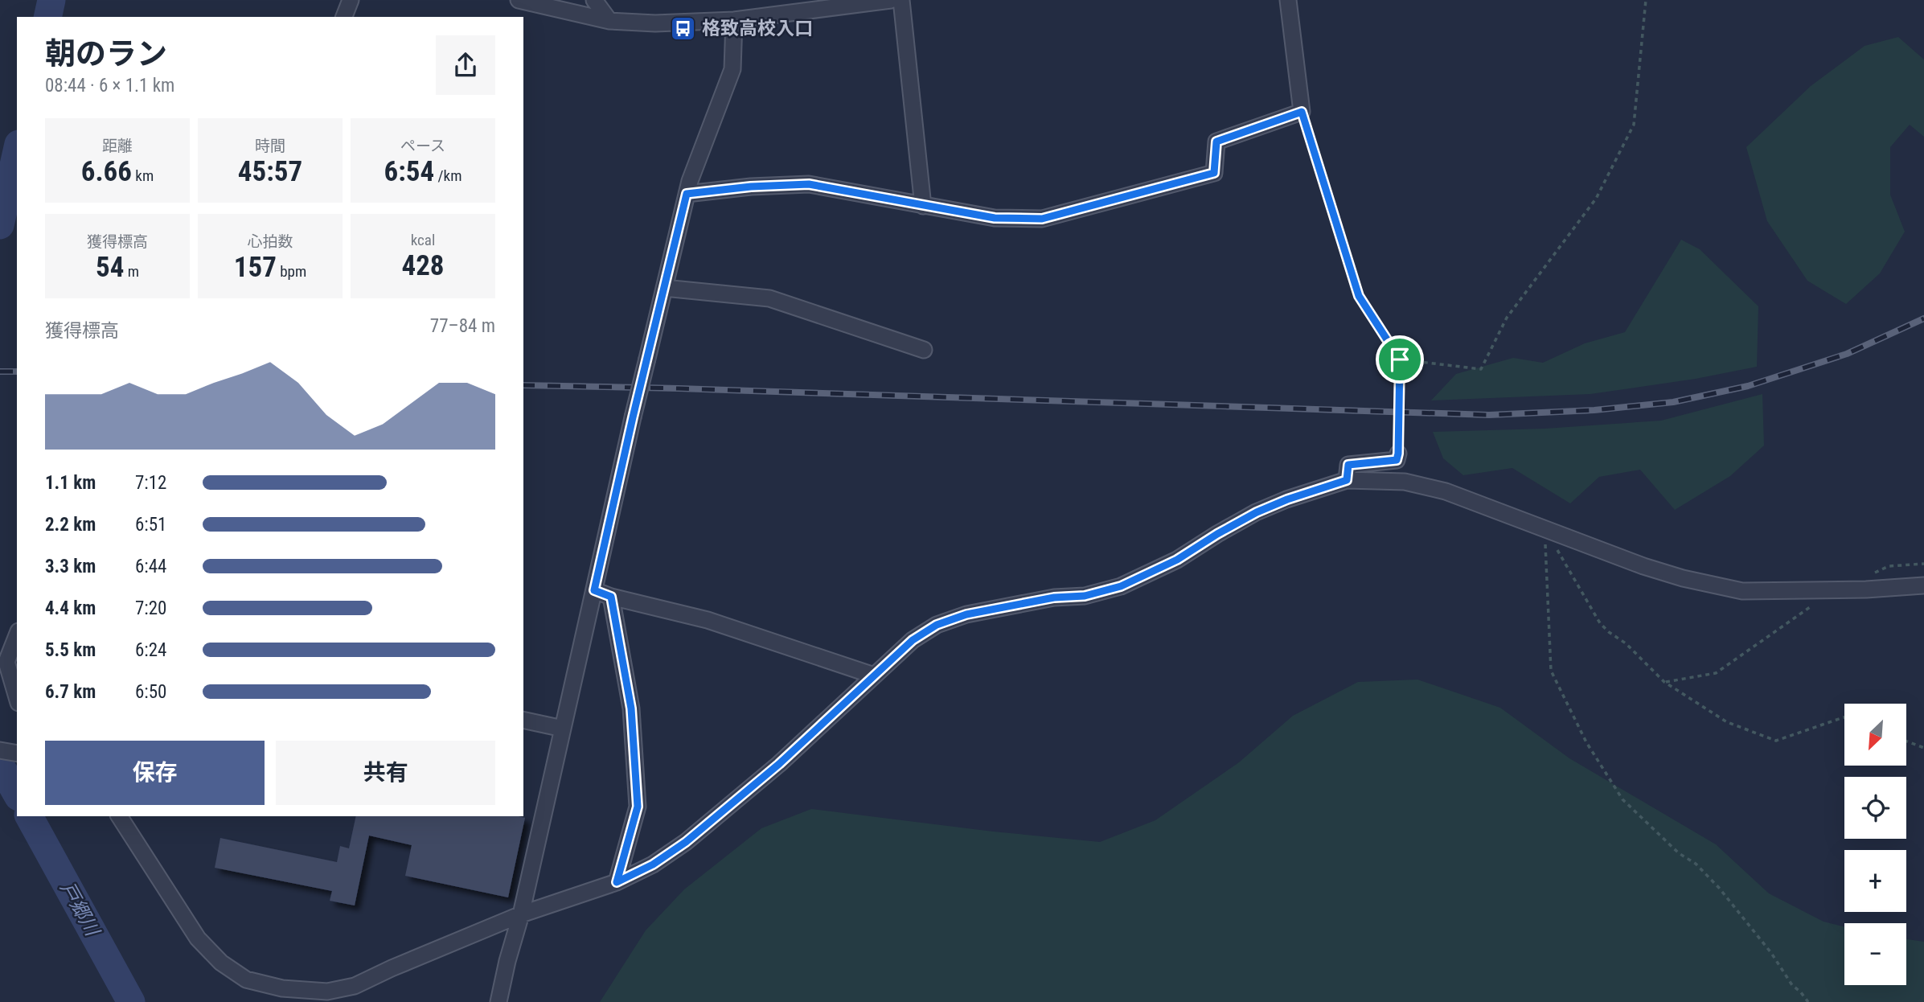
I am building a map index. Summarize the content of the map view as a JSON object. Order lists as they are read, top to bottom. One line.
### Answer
{"water":["戸郷川"],"places":{"bus stop":["格致高校入口"]},"north":"bottom left","page":{"heading":["朝のラン","08:44 · 6 × 1.1 km"],"stats":[["距離","6.66 km"],["時間","45:57"],["ペース","6:54 /km"],["獲得標高","54 m"],["心拍数","157 bpm"],["kcal","428"]],"chart":["獲得標高","77–84 m"],"list":[{"name":"1.1 km","note":"7:12"},{"name":"2.2 km","note":"6:51"},{"name":"3.3 km","note":"6:44"},{"name":"4.4 km","note":"7:20"},{"name":"5.5 km","note":"6:24"},{"name":"6.7 km","note":"6:50"}],"map_buttons":["+","−"],"buttons":["保存","共有"]}}
